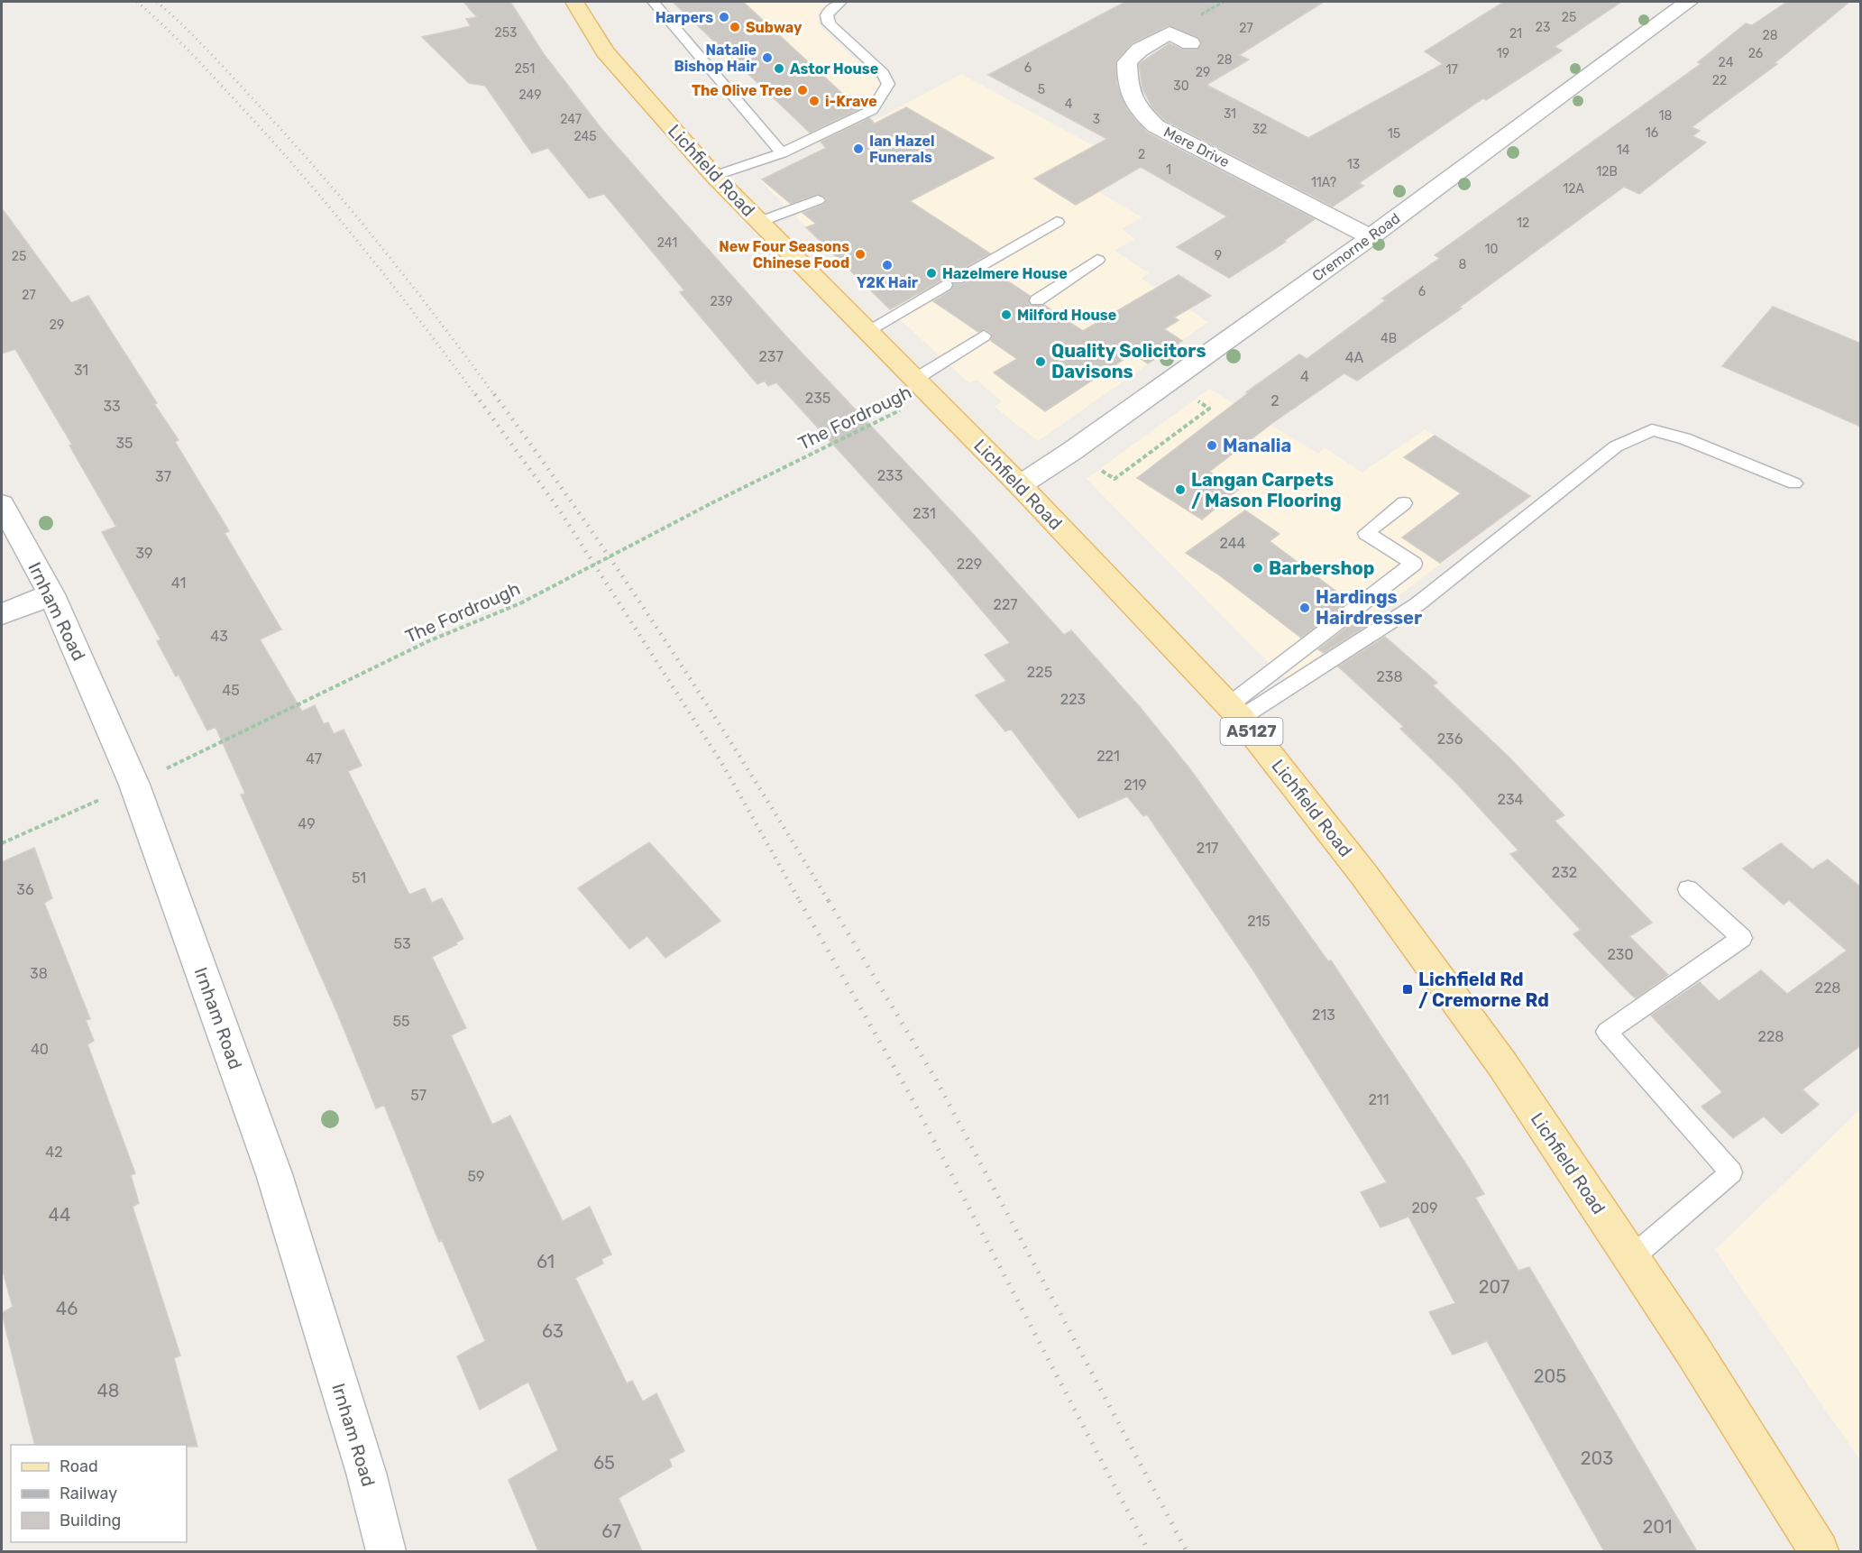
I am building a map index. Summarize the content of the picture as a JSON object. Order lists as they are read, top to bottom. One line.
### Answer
{"streets":{"main road":["Lichfield Road","A5127"],"street":["Mere Drive","Cremorne Road","Irnham Road"],"path":["The Fordrough"]},"crossings":[["Mere Drive","Cremorne Road"],["Lichfield Road","Cremorne Road"],["Lichfield Road","The Fordrough"],["The Fordrough","Irnham Road"]],"places":{"other":["Harpers","Subway","Natalie Bishop Hair","Astor House","The Olive Tree","i-Krave","Ian Hazel Funerals","New Four Seasons Chinese Food","Y2K Hair","Hazelmere House","Milford House","Quality Solicitors Davisons","Manalia","Langan Carpets / Mason Flooring","Barbershop","Hardings Hairdresser"],"transit":["Lichfield Rd / Cremorne Rd"]},"house_numbers":["25","23","27","253","21","28","19","26","28","24","6","251","17","29","22","30","5","249","4","31","18","247","3","32","16","15","245","14","2","13","1","12B","11A?","12A","12","241","10","9","25","8","6","27","239","29","4B","237","4A","31","4","235","2","33","35","233","37","231","244","39","229","41","227","43","225","238","45","223","236","221","47","219","234","49","217","232","51","36","215","53","230","38","228","213","55","228","40","57","211","42","59","209","44","61","207","46","63","205","48","203","65","201","67"],"legend":["Road","Railway","Building"]}
